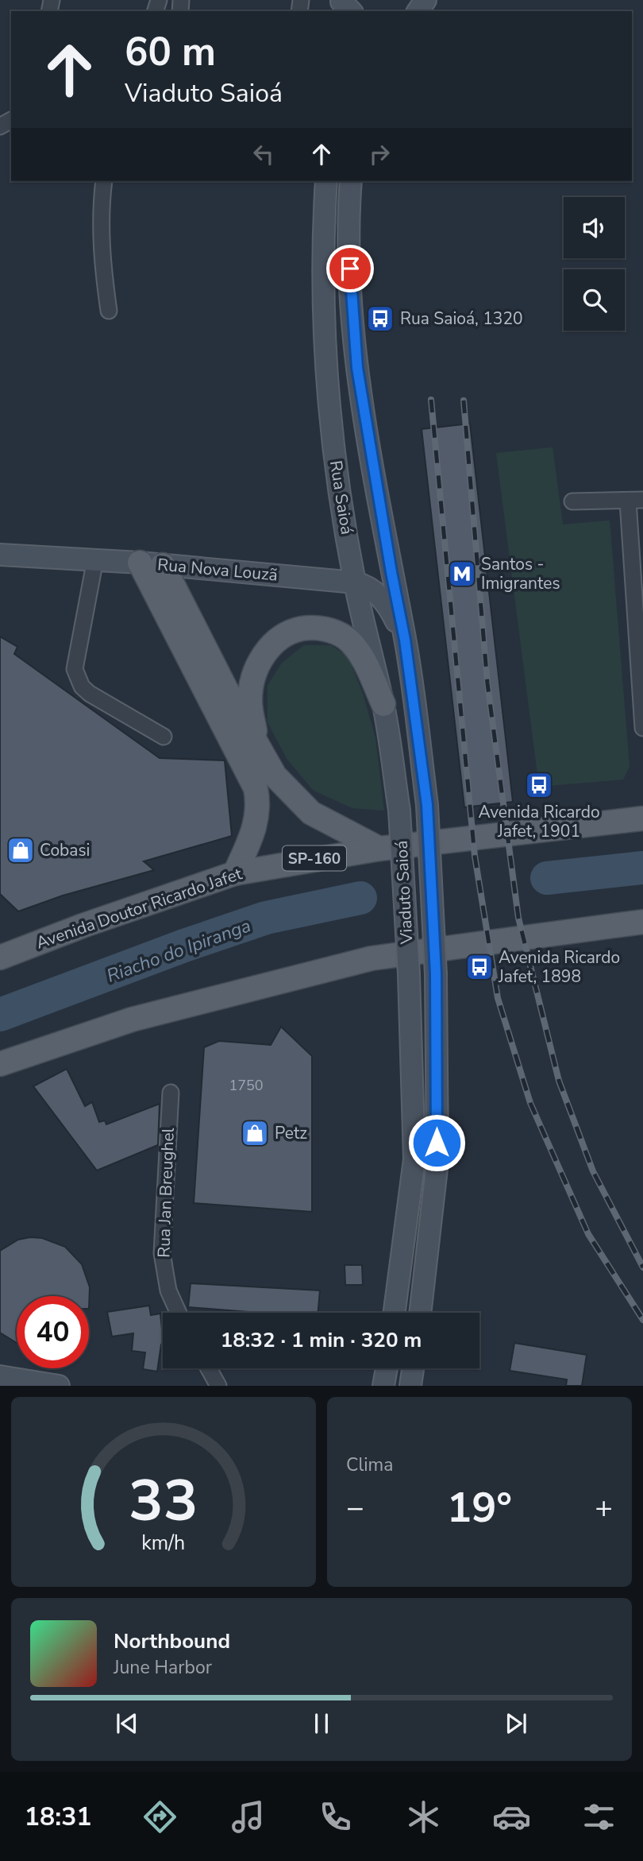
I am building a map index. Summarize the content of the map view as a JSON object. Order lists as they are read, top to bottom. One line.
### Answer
{"streets":{"main road":["SP-160","Avenida Doutor Ricardo Jafet"],"street":["Rua Saioá","Rua Nova Louzã","Viaduto Saioá","Rua Jan Breughel"]},"crossings":[["Rua Saioá","Rua Nova Louzã"],["Rua Saioá","Viaduto Saioá"],["Rua Nova Louzã","Viaduto Saioá"]],"water":["Riacho do Ipiranga"],"places":{"bus stop":["Rua Saioá, 1320","Avenida Ricardo Jafet, 1901","Avenida Ricardo Jafet, 1898"],"metro station":["Santos - Imigrantes"],"shop":["Cobasi","Petz"]},"house_numbers":["1750"],"page":{"turn":["60 m","Viaduto Saioá"],"limit":"40","trip":"18:32 · 1 min · 320 m","tile":"Clima","heat":["−","19°","+"],"song":["Northbound","June Harbor"],"tabs":"18:31","gauge":["33","km/h"]}}
